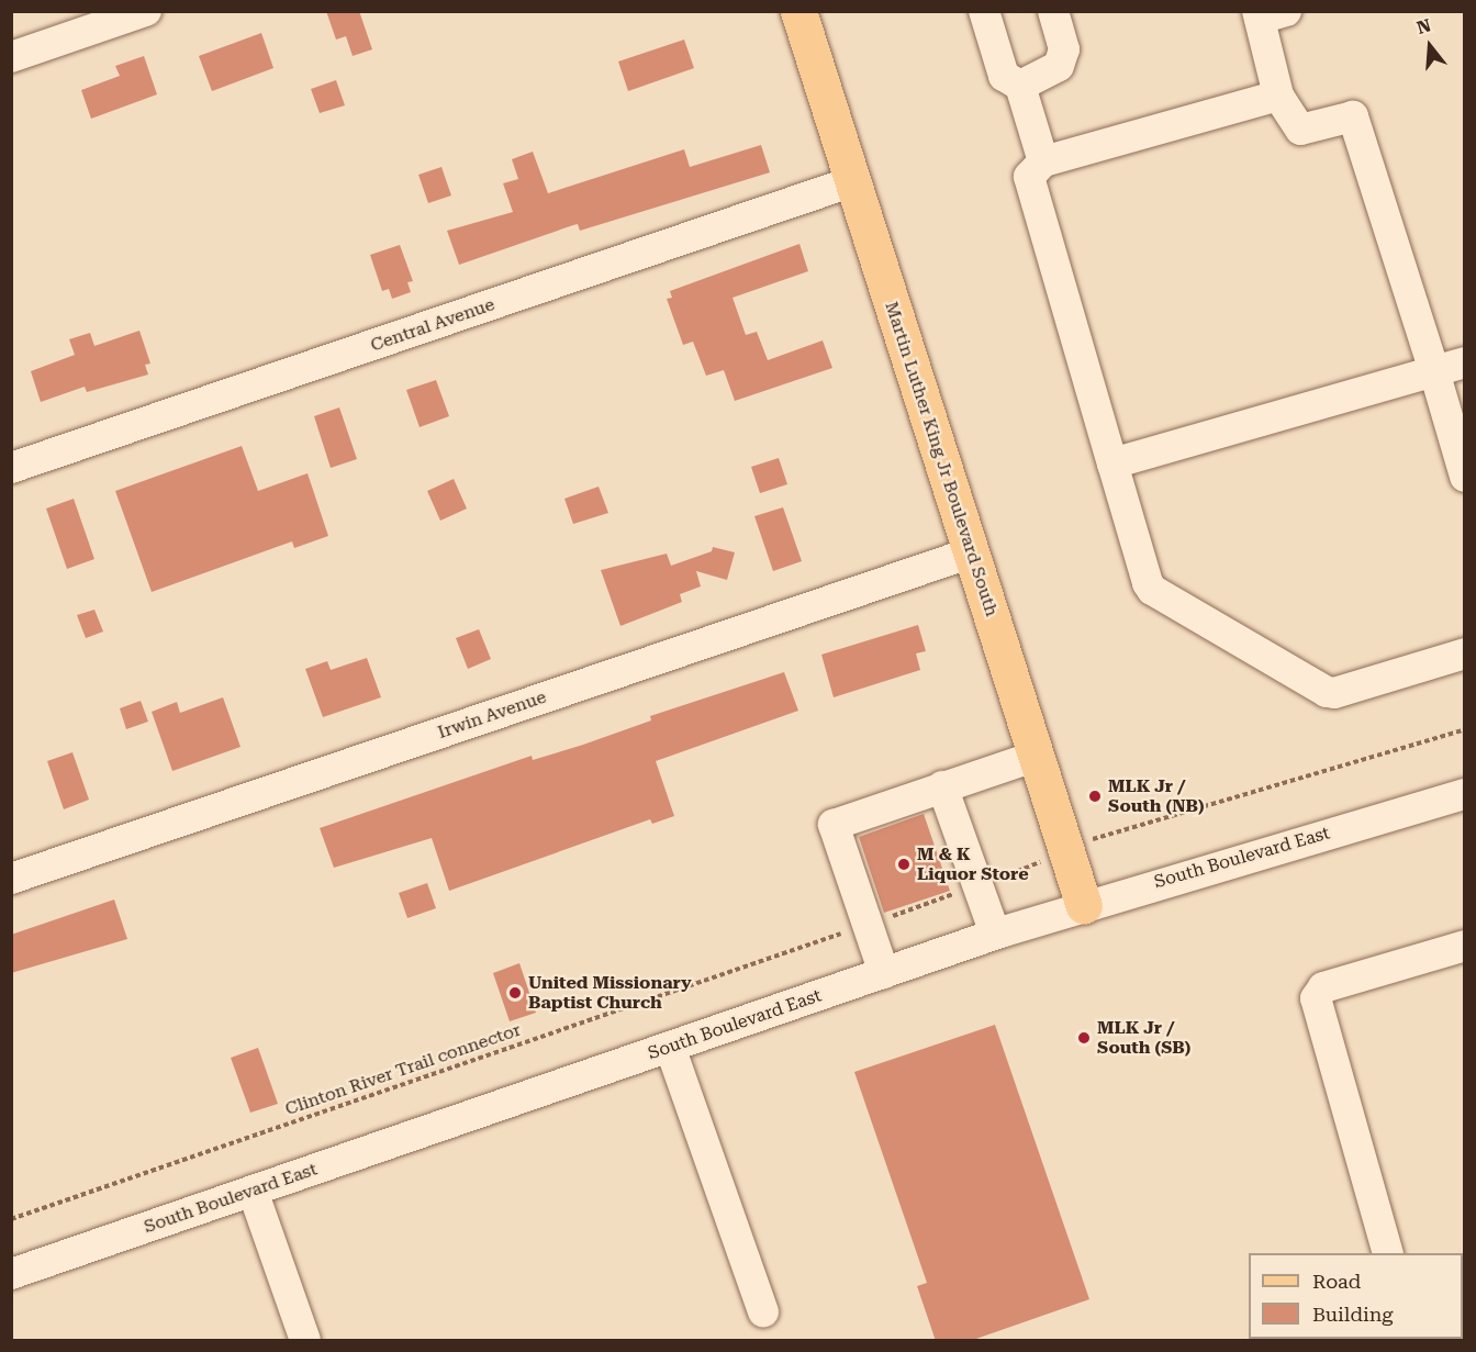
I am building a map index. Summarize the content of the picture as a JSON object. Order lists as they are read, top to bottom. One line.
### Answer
{"streets":{"main road":["Martin Luther King Jr Boulevard South"],"street":["Central Avenue","Irwin Avenue","South Boulevard East"],"path":["Clinton River Trail connector"]},"crossings":[["Central Avenue","Martin Luther King Jr Boulevard South"],["Martin Luther King Jr Boulevard South","Irwin Avenue"],["Martin Luther King Jr Boulevard South","South Boulevard East"]],"places":["MLK Jr / South (NB)","M & K Liquor Store","United Missionary Baptist Church","MLK Jr / South (SB)"],"legend":["Road","Building"],"north":"top"}
